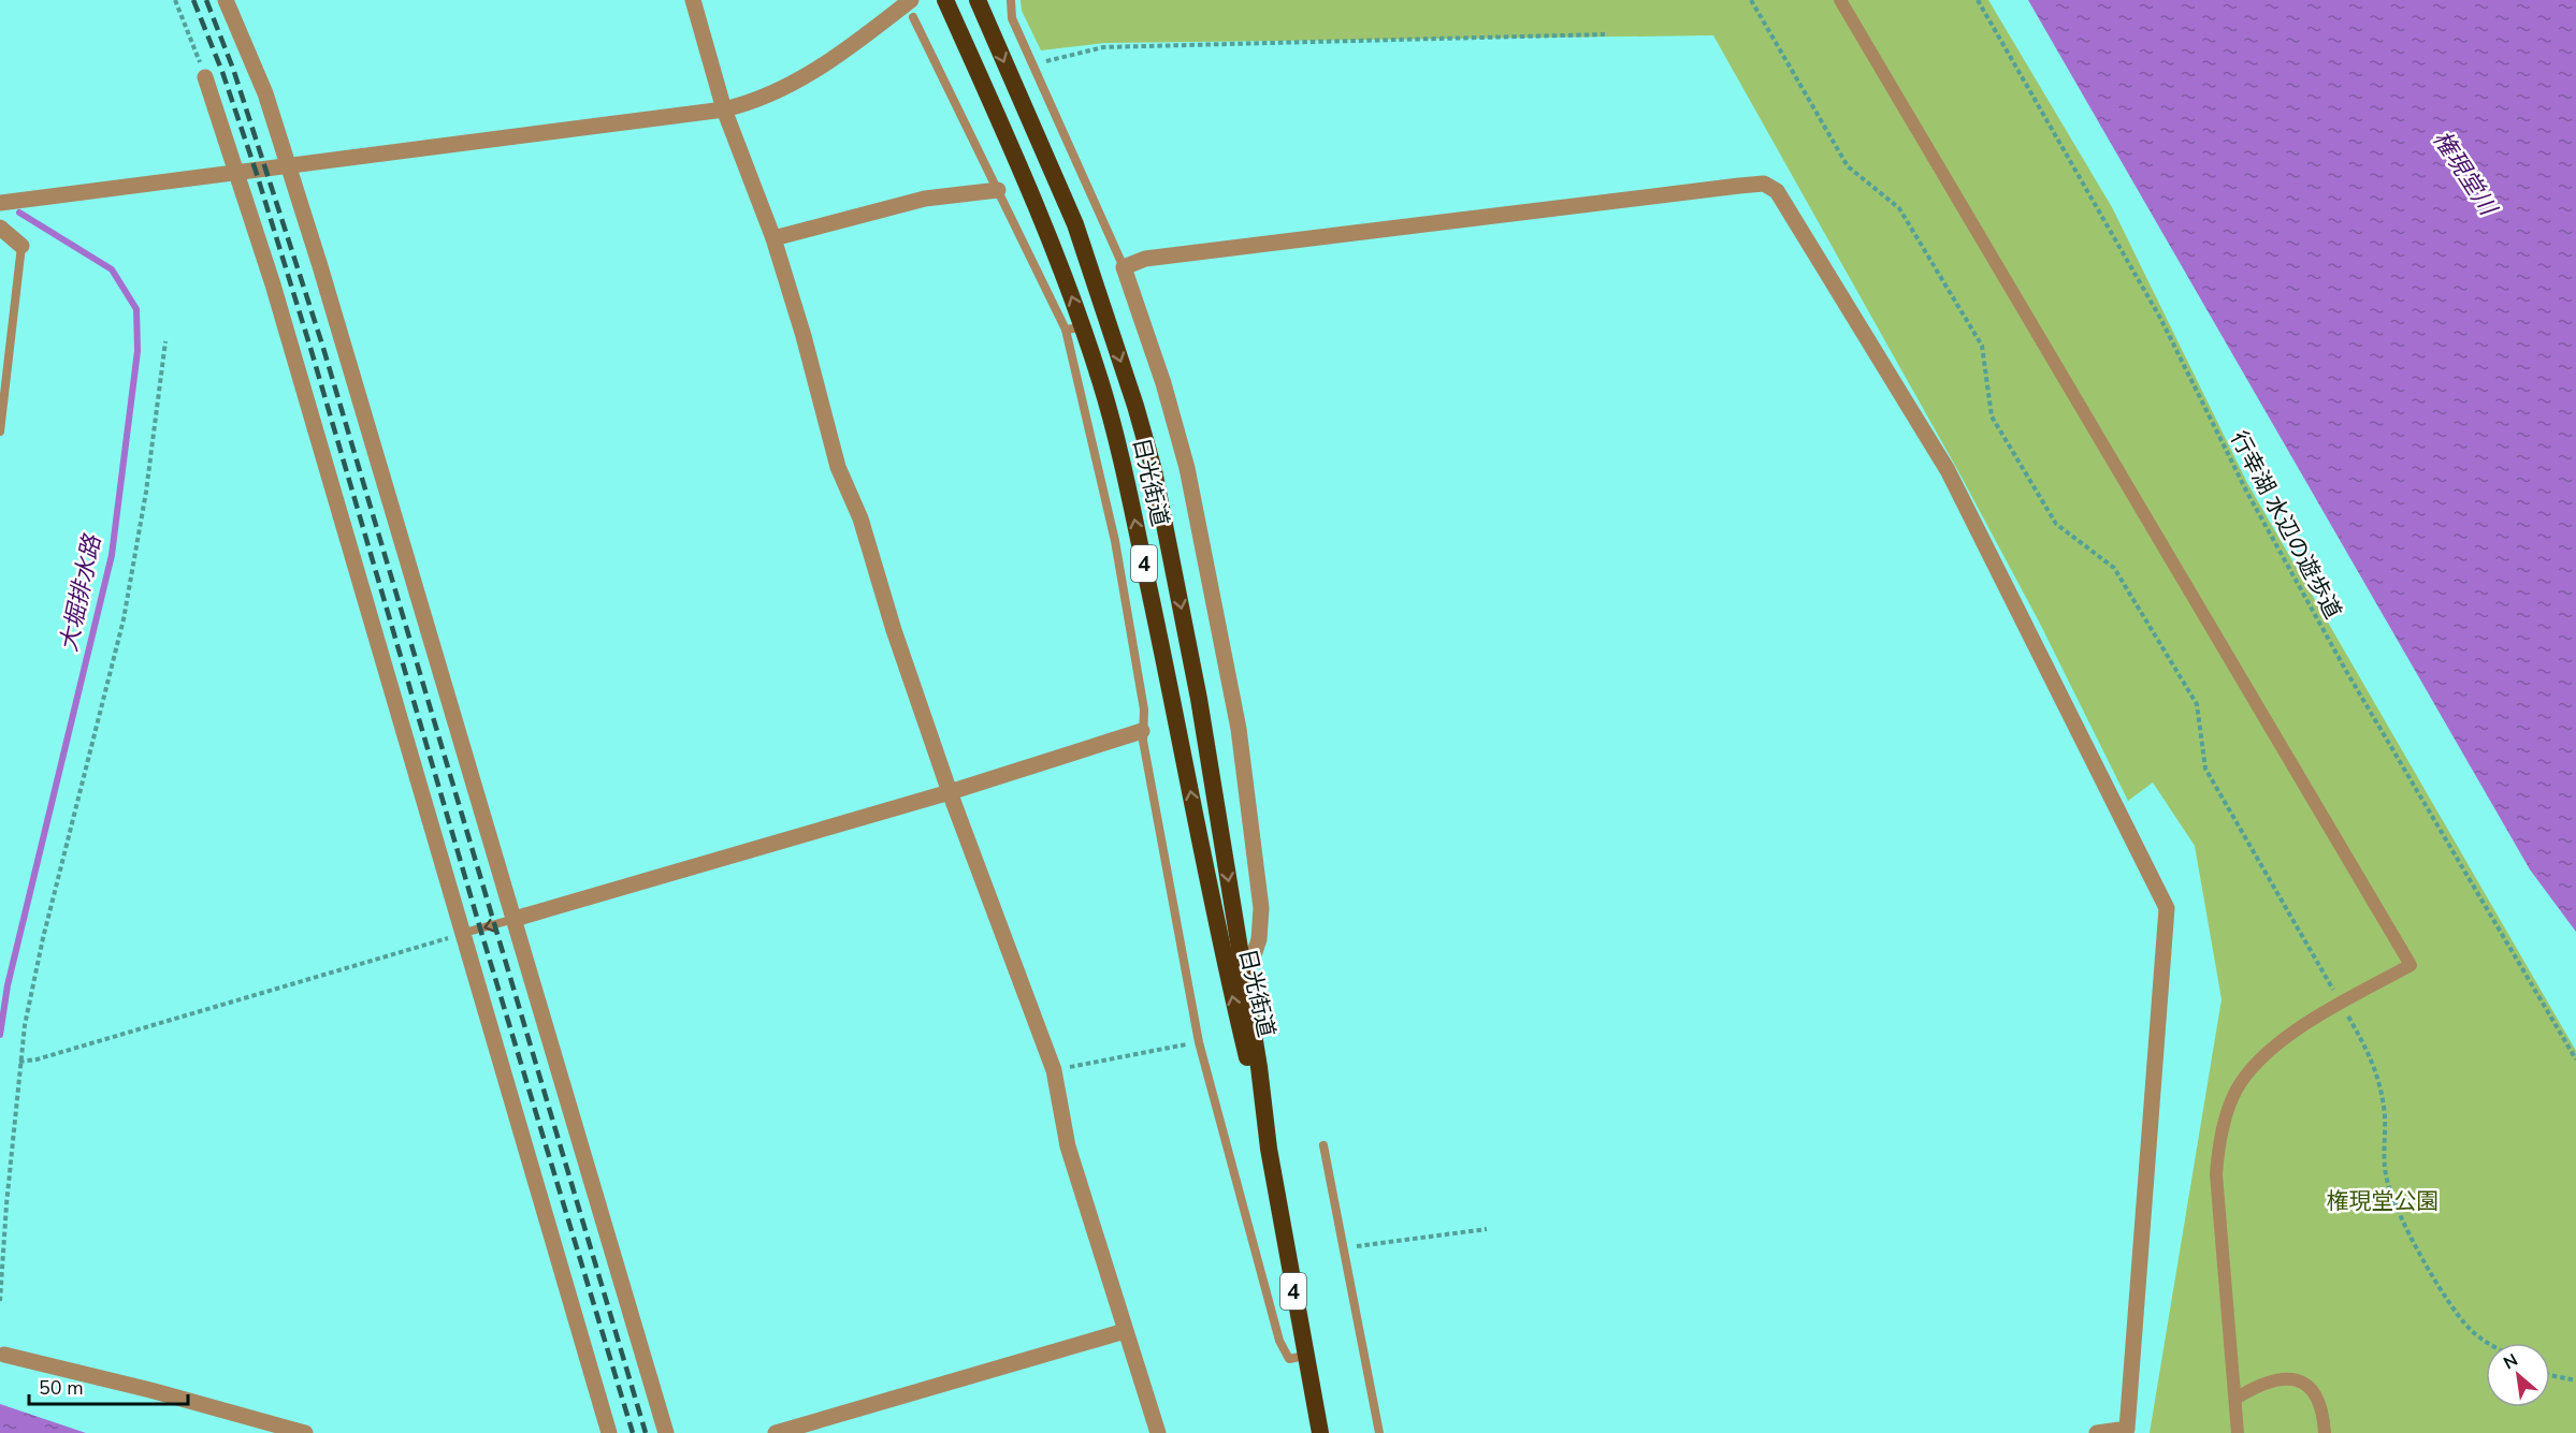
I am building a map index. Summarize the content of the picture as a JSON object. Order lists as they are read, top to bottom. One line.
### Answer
{"streets":{"highway":["日光街道","4"],"path":["行幸湖 水辺の遊歩道"]},"water":["権現堂川","大堀排水路"],"parks":["権現堂公園"],"scale_bar":"50 m","north":"top left"}
